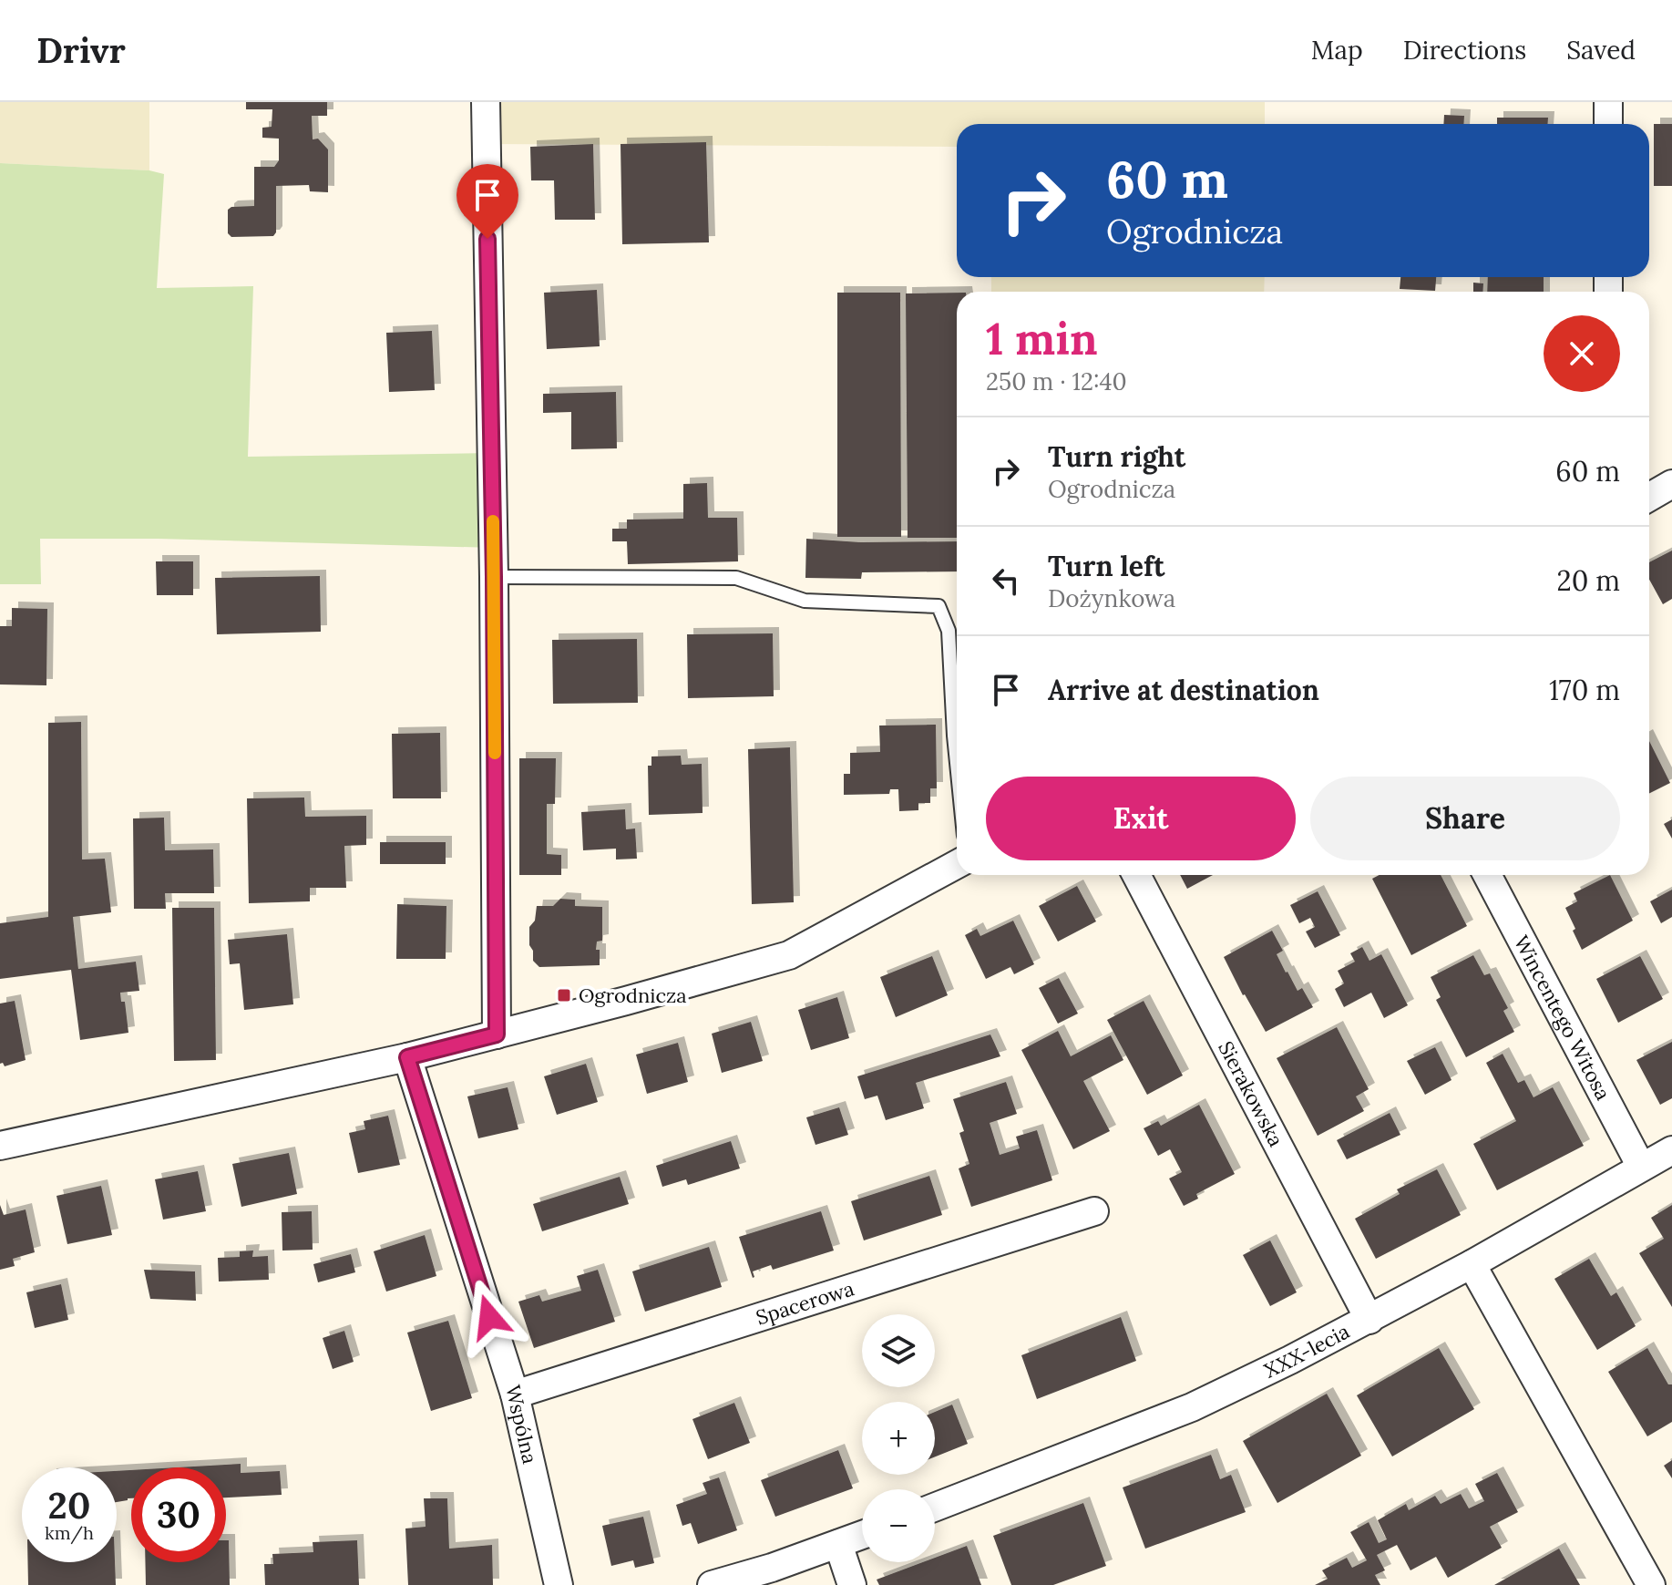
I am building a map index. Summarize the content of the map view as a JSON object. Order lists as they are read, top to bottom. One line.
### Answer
{"streets":{"street":["Wincentego Witosa","Sierakowska","Spacerowa","XXX-lecia","Wspólna"]},"crossings":[["Wincentego Witosa","XXX-lecia"],["Sierakowska","XXX-lecia"],["Spacerowa","Wspólna"]],"places":{"transit":["Ogrodnicza"]},"page":{"header":"Drivr","nav":["Map","Directions","Saved"],"turn":["60 m","Ogrodnicza"],"heading":["1 min","250 m · 12:40"],"list":[{"name":"Turn right","note":"Ogrodnicza","value":"60 m"},{"name":"Turn left","note":"Dożynkowa","value":"20 m"},{"name":"Arrive at destination","value":"170 m"}],"buttons":["Exit","Share"],"map_buttons":["+","−"],"speed":"20 km/h","limit":"30"}}
